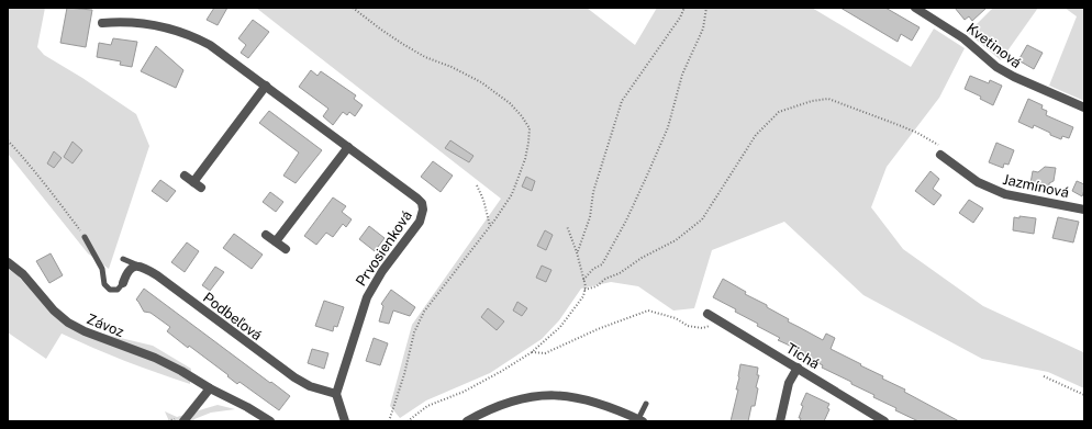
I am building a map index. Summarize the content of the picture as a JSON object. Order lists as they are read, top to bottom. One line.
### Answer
{"streets":{"street":["Kvetinová","Jazmínová","Prvosienková","Podbeľová","Závoz","Tichá"]},"crossings":[["Prvosienková","Podbeľová"]]}
